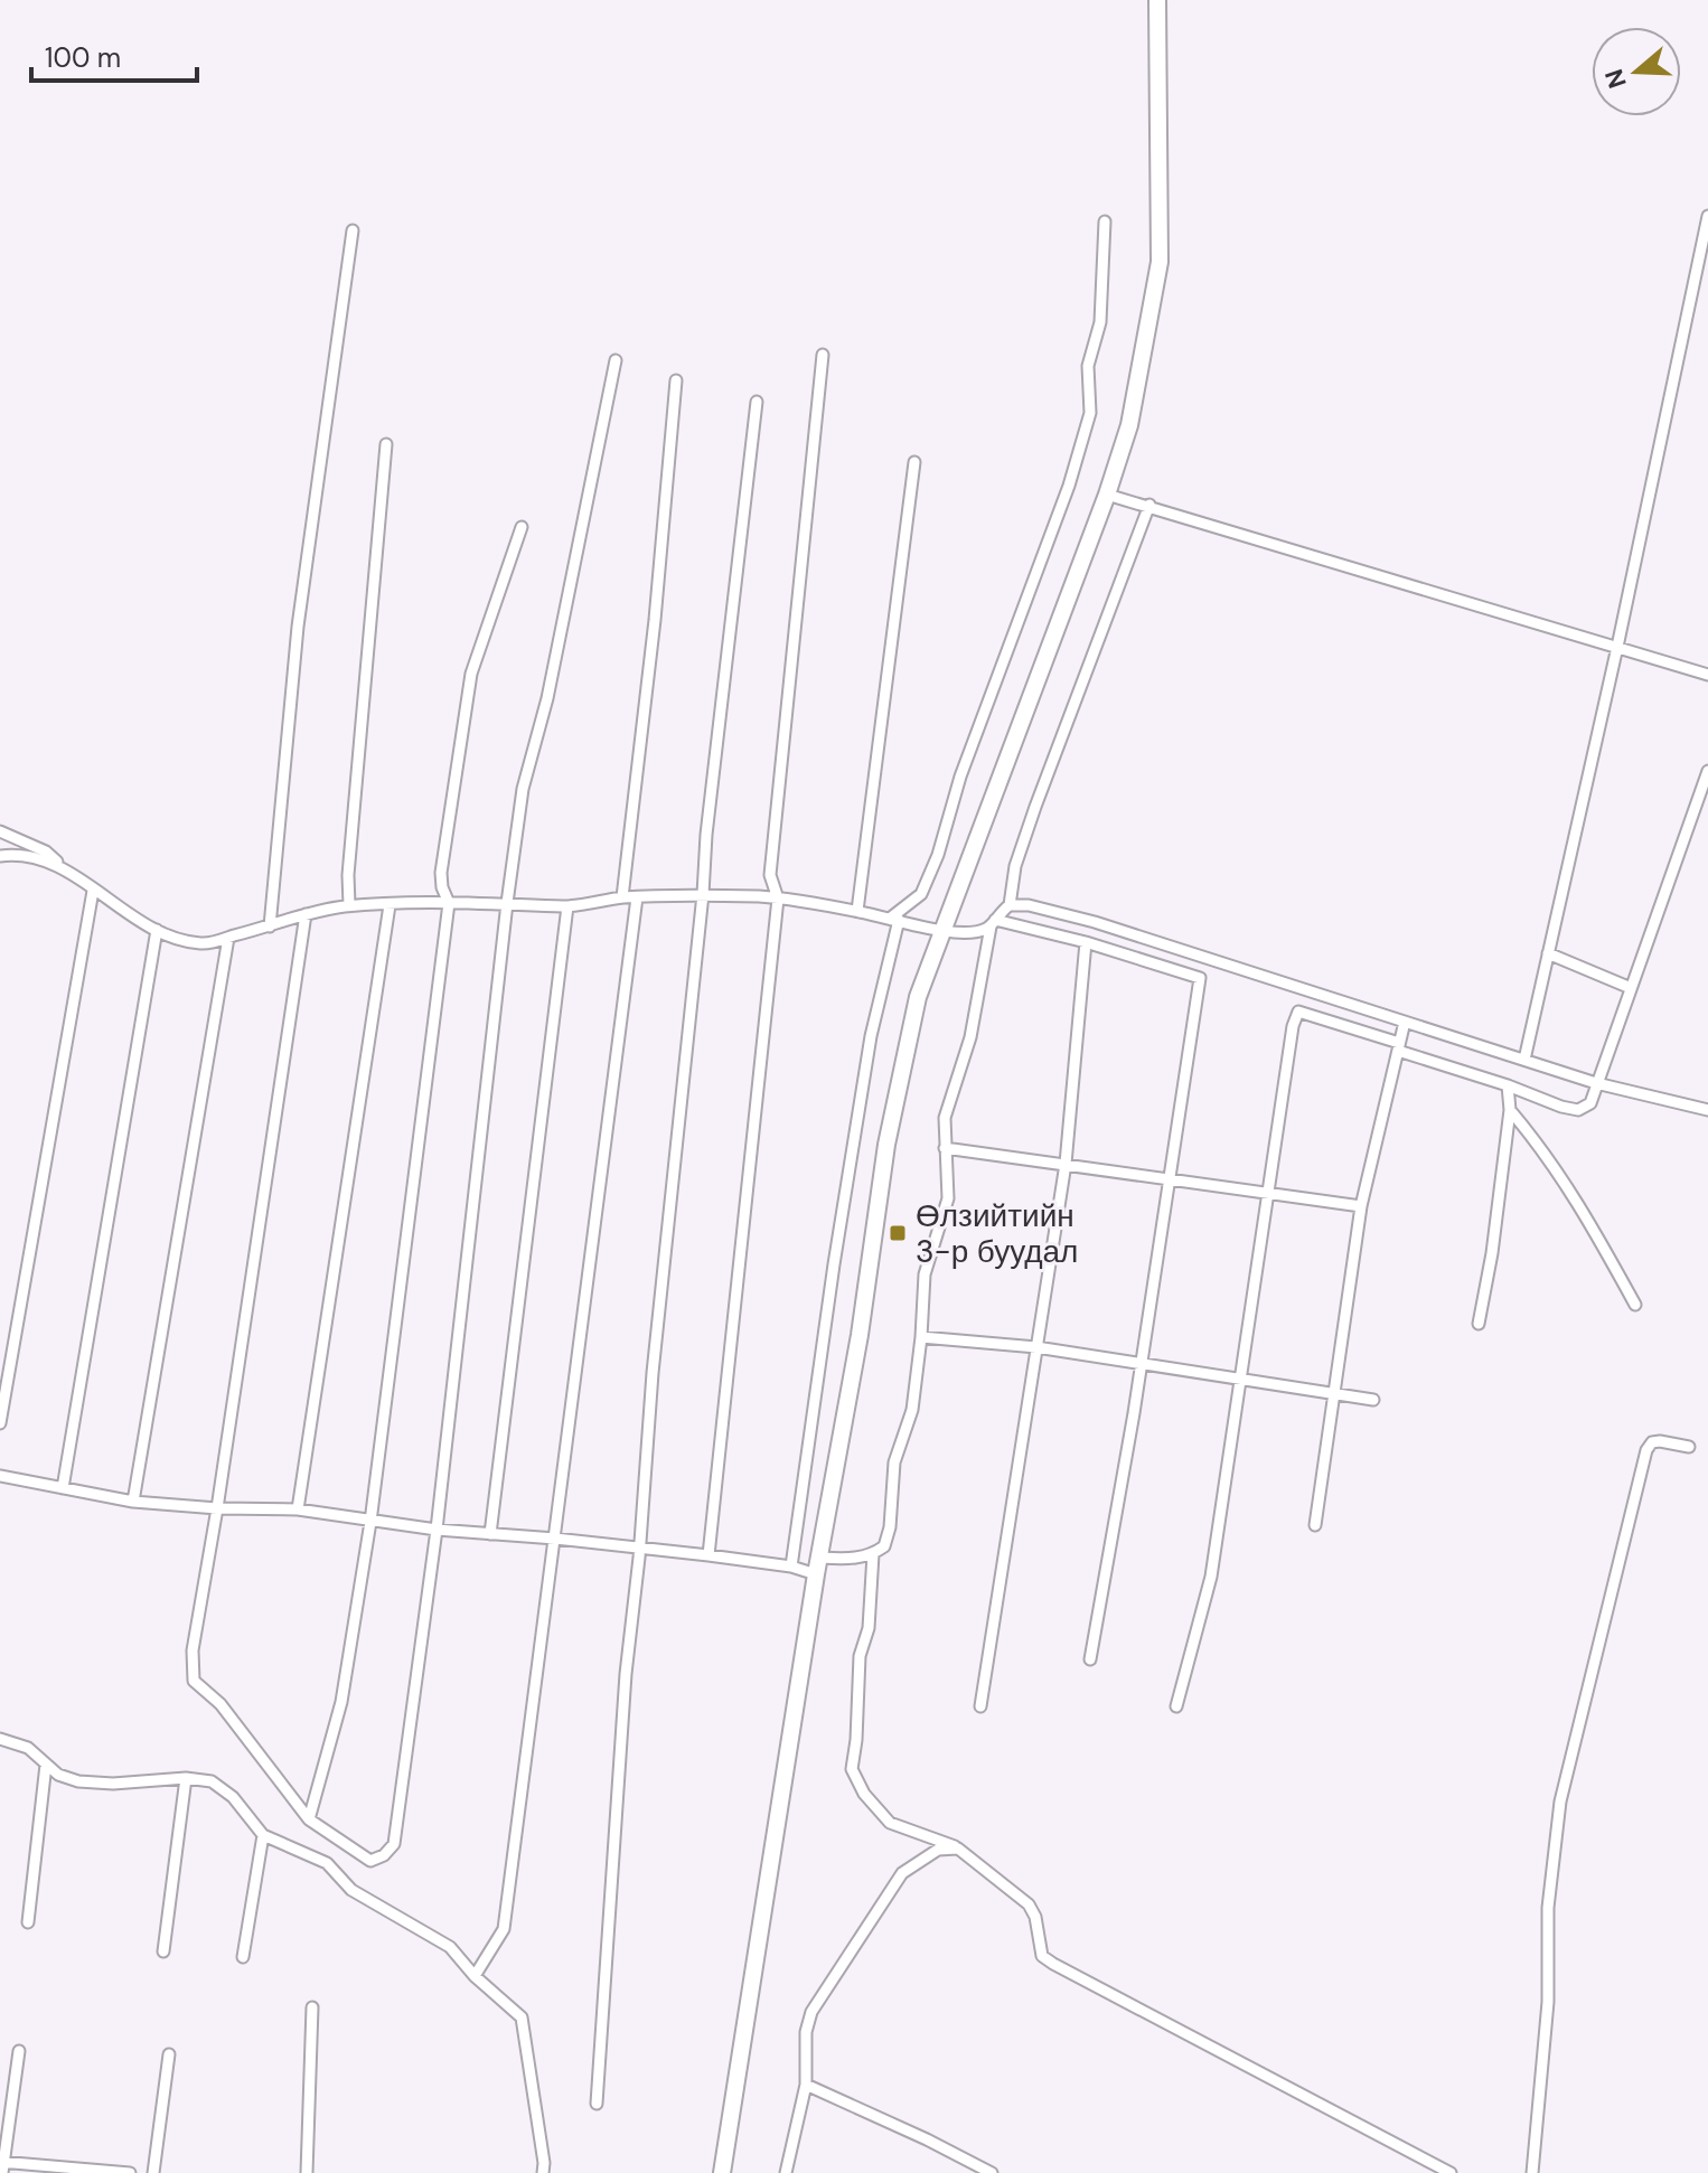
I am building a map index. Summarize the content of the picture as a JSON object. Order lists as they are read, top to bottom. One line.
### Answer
{"places":{"transit":["Өлзийтийн 3-р буудал"]},"scale_bar":"100 m","north":"left"}
